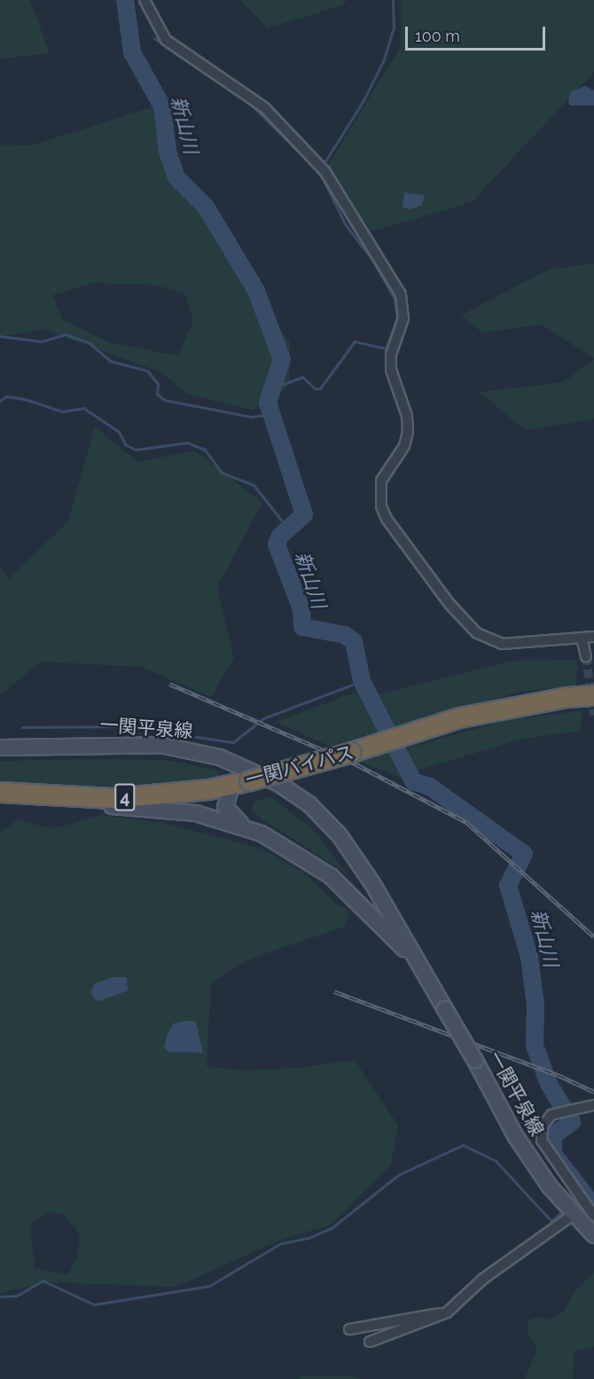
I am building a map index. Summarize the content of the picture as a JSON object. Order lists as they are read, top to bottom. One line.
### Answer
{"streets":{"highway":["一関バイパス","4"],"main road":["一関平泉線"]},"crossings":[["一関平泉線","一関バイパス"]],"water":["新山川"],"scale_bar":"100 m"}
